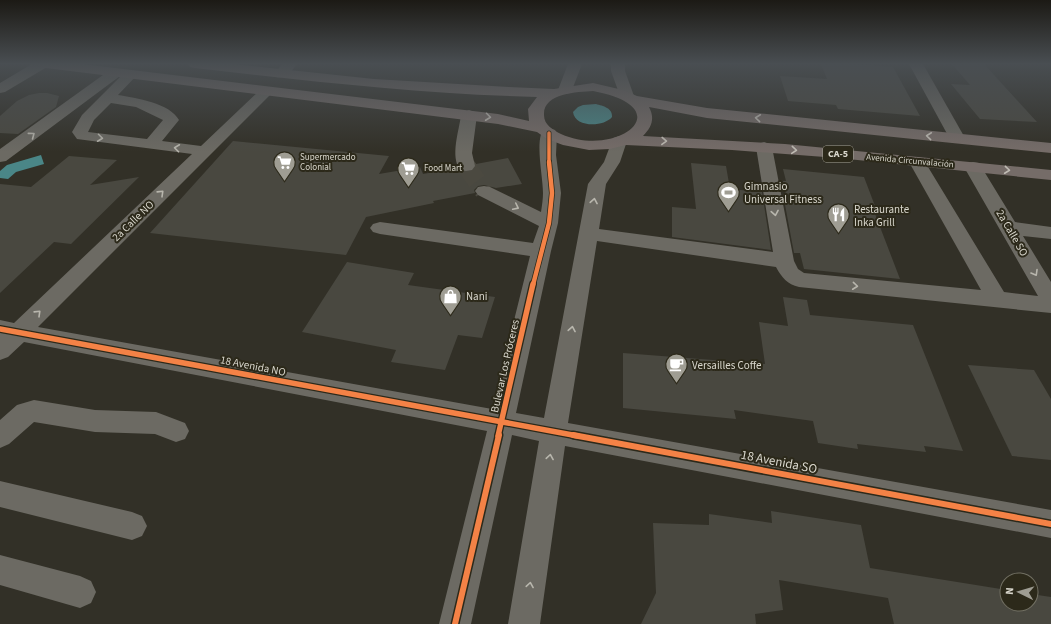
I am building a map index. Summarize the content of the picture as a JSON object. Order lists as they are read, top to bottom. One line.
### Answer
{"streets":{"highway":["CA-5","Avenida Circunvalación"],"street":["2a Calle NO","2a Calle SO","18 Avenida NO","Bulevar Los Próceres","18 Avenida SO"]},"crossings":[["CA-5","Avenida Circunvalación"],["CA-5","Bulevar Los Próceres"],["Avenida Circunvalación","2a Calle SO"],["2a Calle NO","18 Avenida NO"],["18 Avenida NO","Bulevar Los Próceres"],["18 Avenida NO","18 Avenida SO"],["Bulevar Los Próceres","18 Avenida SO"]],"places":{"supermarket":["Supermercado Colonial","Food Mart"],"sports":["Gimnasio Universal Fitness"],"restaurant":["Restaurante Inka Grill"],"shop":["Nani"],"cafe":["Versailles Coffe"]},"north":"left"}
